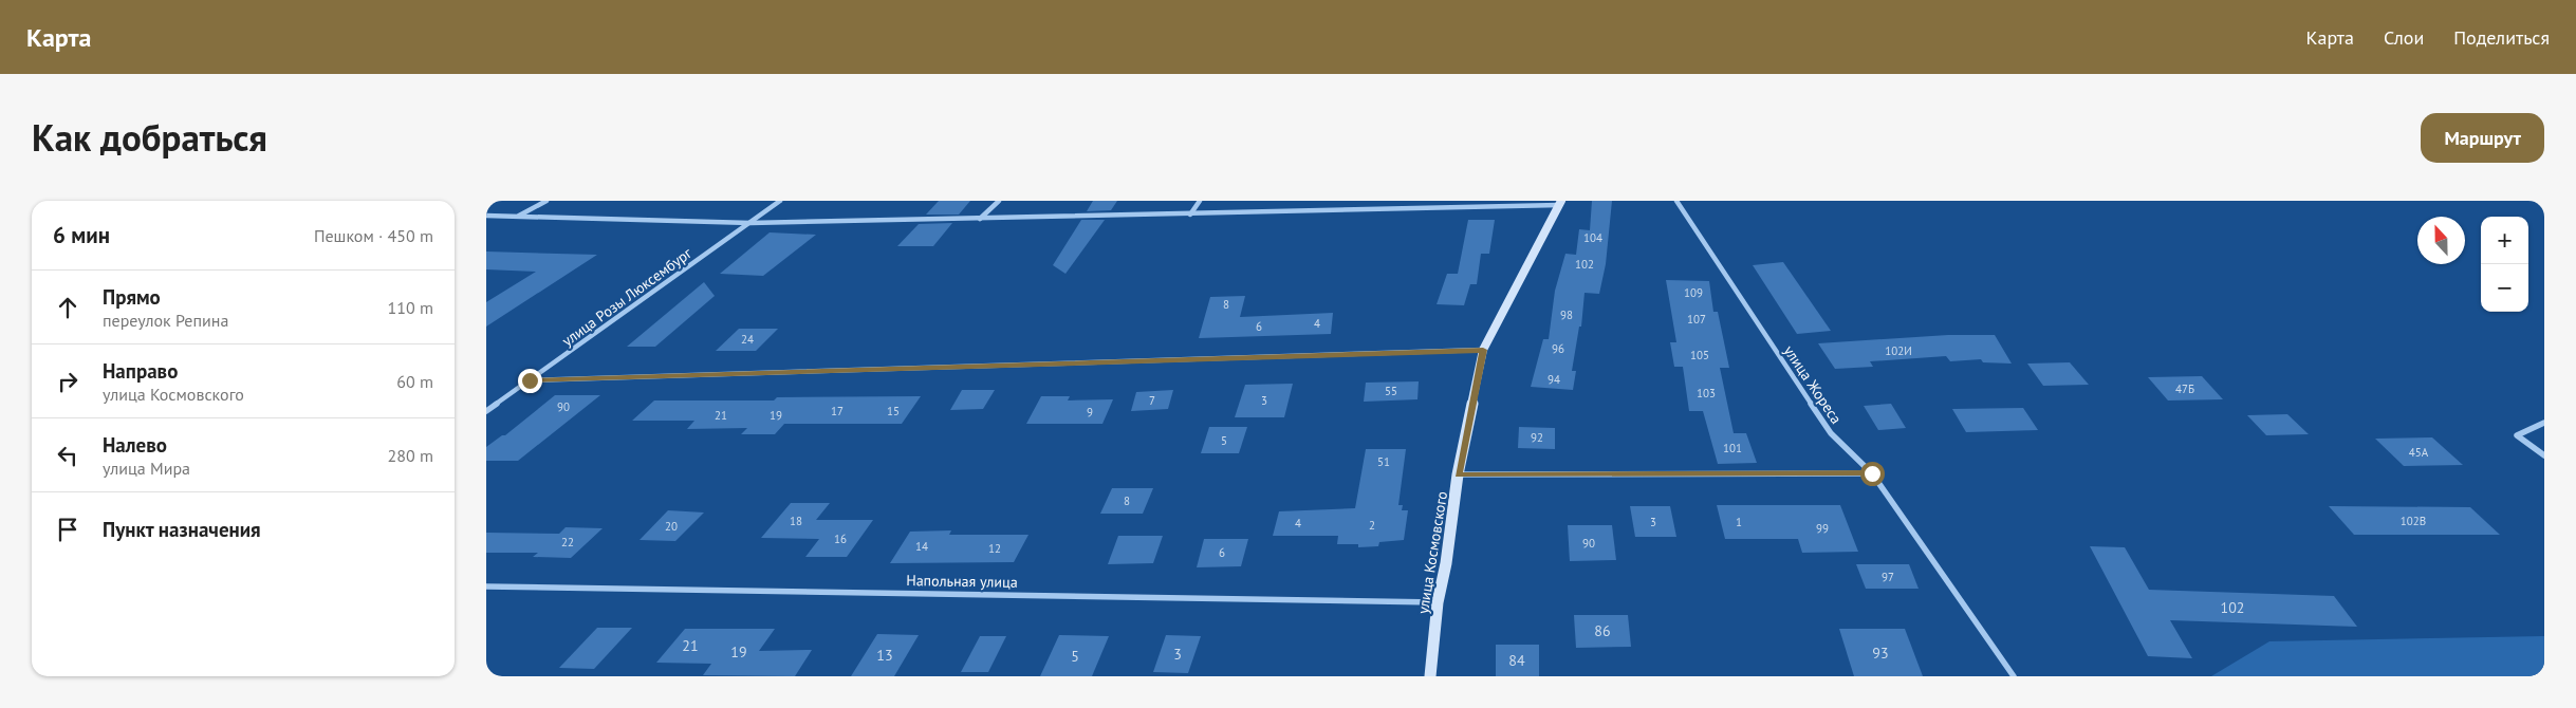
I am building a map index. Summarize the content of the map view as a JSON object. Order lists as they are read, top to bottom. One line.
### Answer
{"streets":{"main road":["улица Космовского"],"street":["улица Розы Люксембург","улица Жореса","Напольная улица"]},"crossings":[["улица Космовского","Напольная улица"]],"house_numbers":["104","102","109","8","98","107","4","6","24","96","102И","105","94","47Б","55","103","7","3","90","17","15","9","21","19","92","5","101","45А","51","8","18","102В","3","1","4","2","20","99","16","22","90","14","12","6","97","102","86","21","19","93","3","13","5","84"],"north":"top","page":{"header":"Карта","nav":["Карта","Слои","Поделиться"],"title":"Как добраться","buttons":"Маршрут","heading":["6 мин","Пешком · 450 m"],"map_buttons":["+","−"],"list":[["Прямо","переулок Репина","110 m"],["Направо","улица Космовского","60 m"],["Налево","улица Мира","280 m"],"Пункт назначения"]}}
